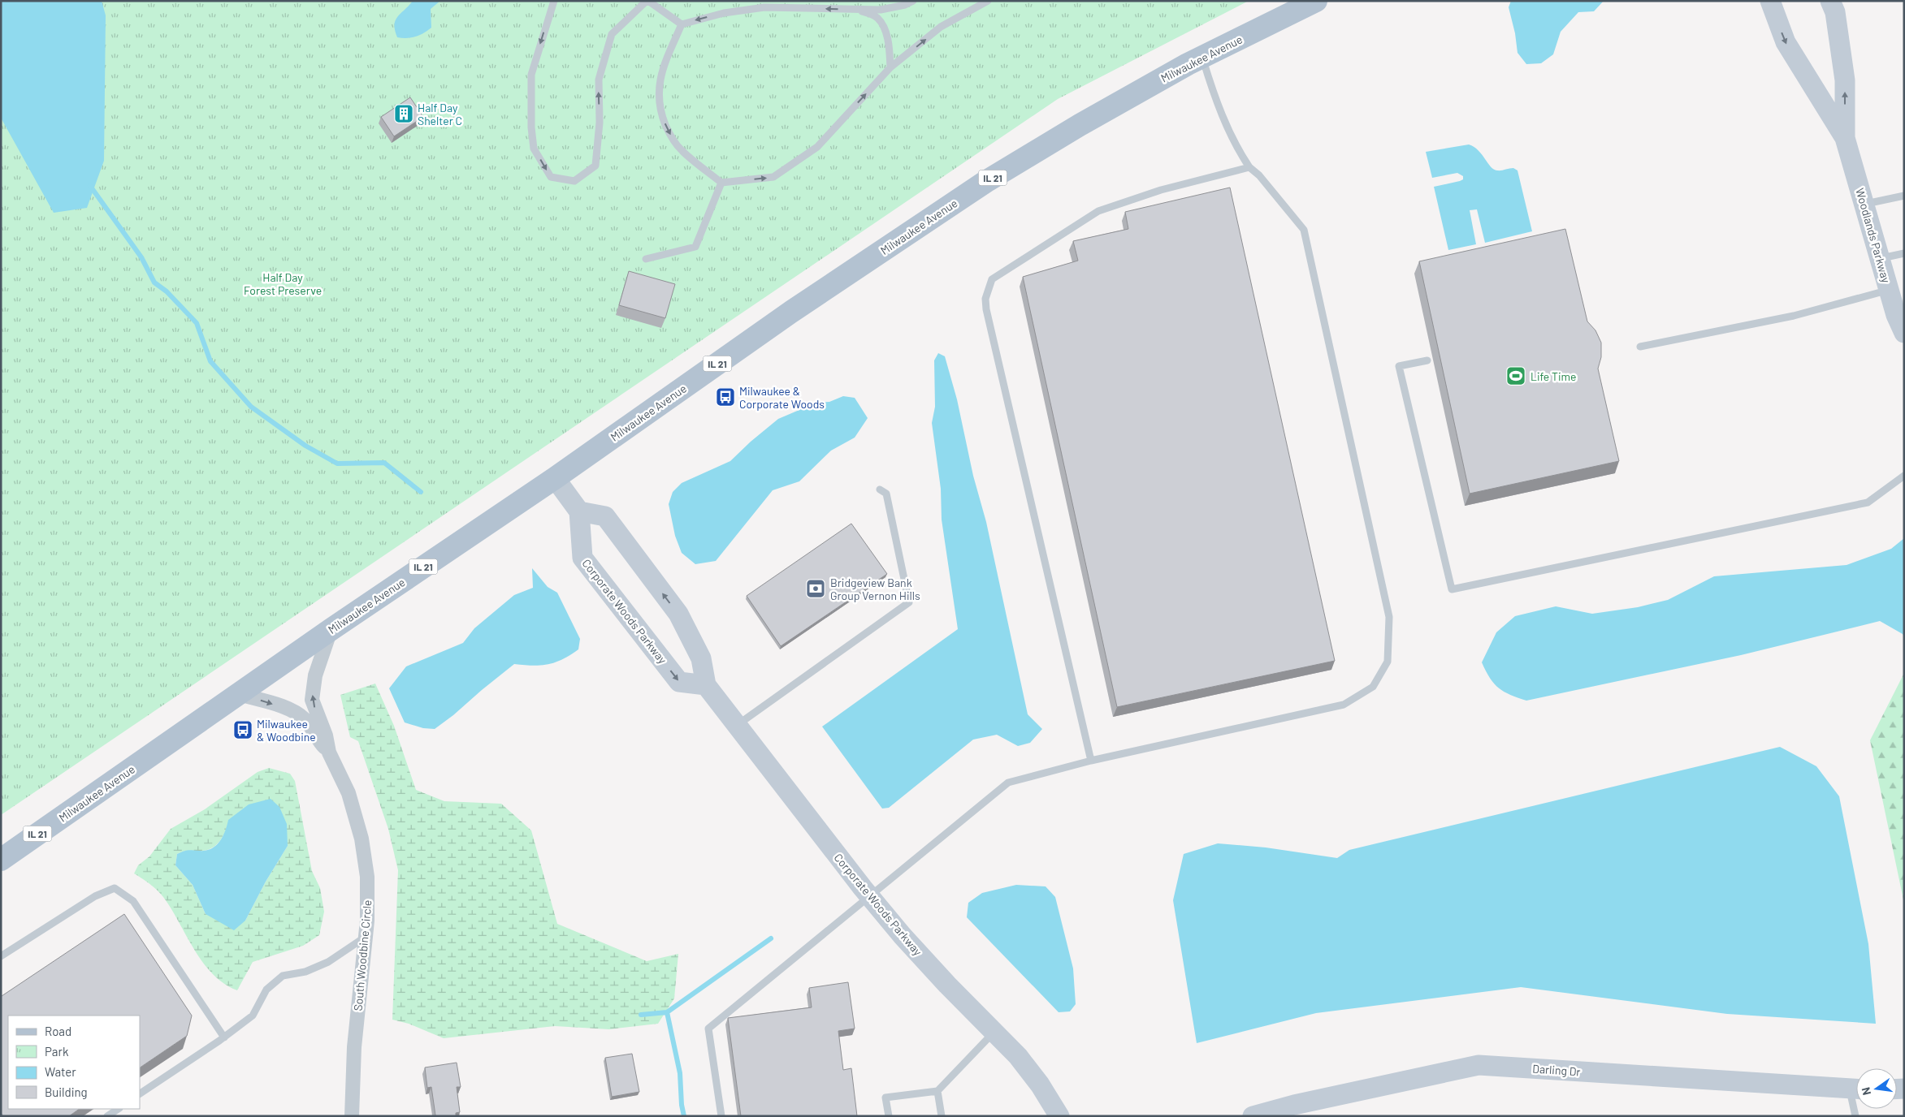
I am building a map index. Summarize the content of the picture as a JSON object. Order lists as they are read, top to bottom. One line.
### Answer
{"streets":{"main road":["Milwaukee Avenue","IL 21"],"street":["Woodlands Parkway","Corporate Woods Parkway","South Woodbine Circle","Darling Dr"]},"crossings":[["Milwaukee Avenue","South Woodbine Circle"]],"parks":["Half Day Forest Preserve"],"places":{"building":["Half Day Shelter C"],"sports":["Life Time"],"bus stop":["Milwaukee & Corporate Woods","Milwaukee & Woodbine"],"bank":["Bridgeview Bank Group Vernon Hills"]},"legend":["Road","Park","Water","Building"],"north":"left"}
